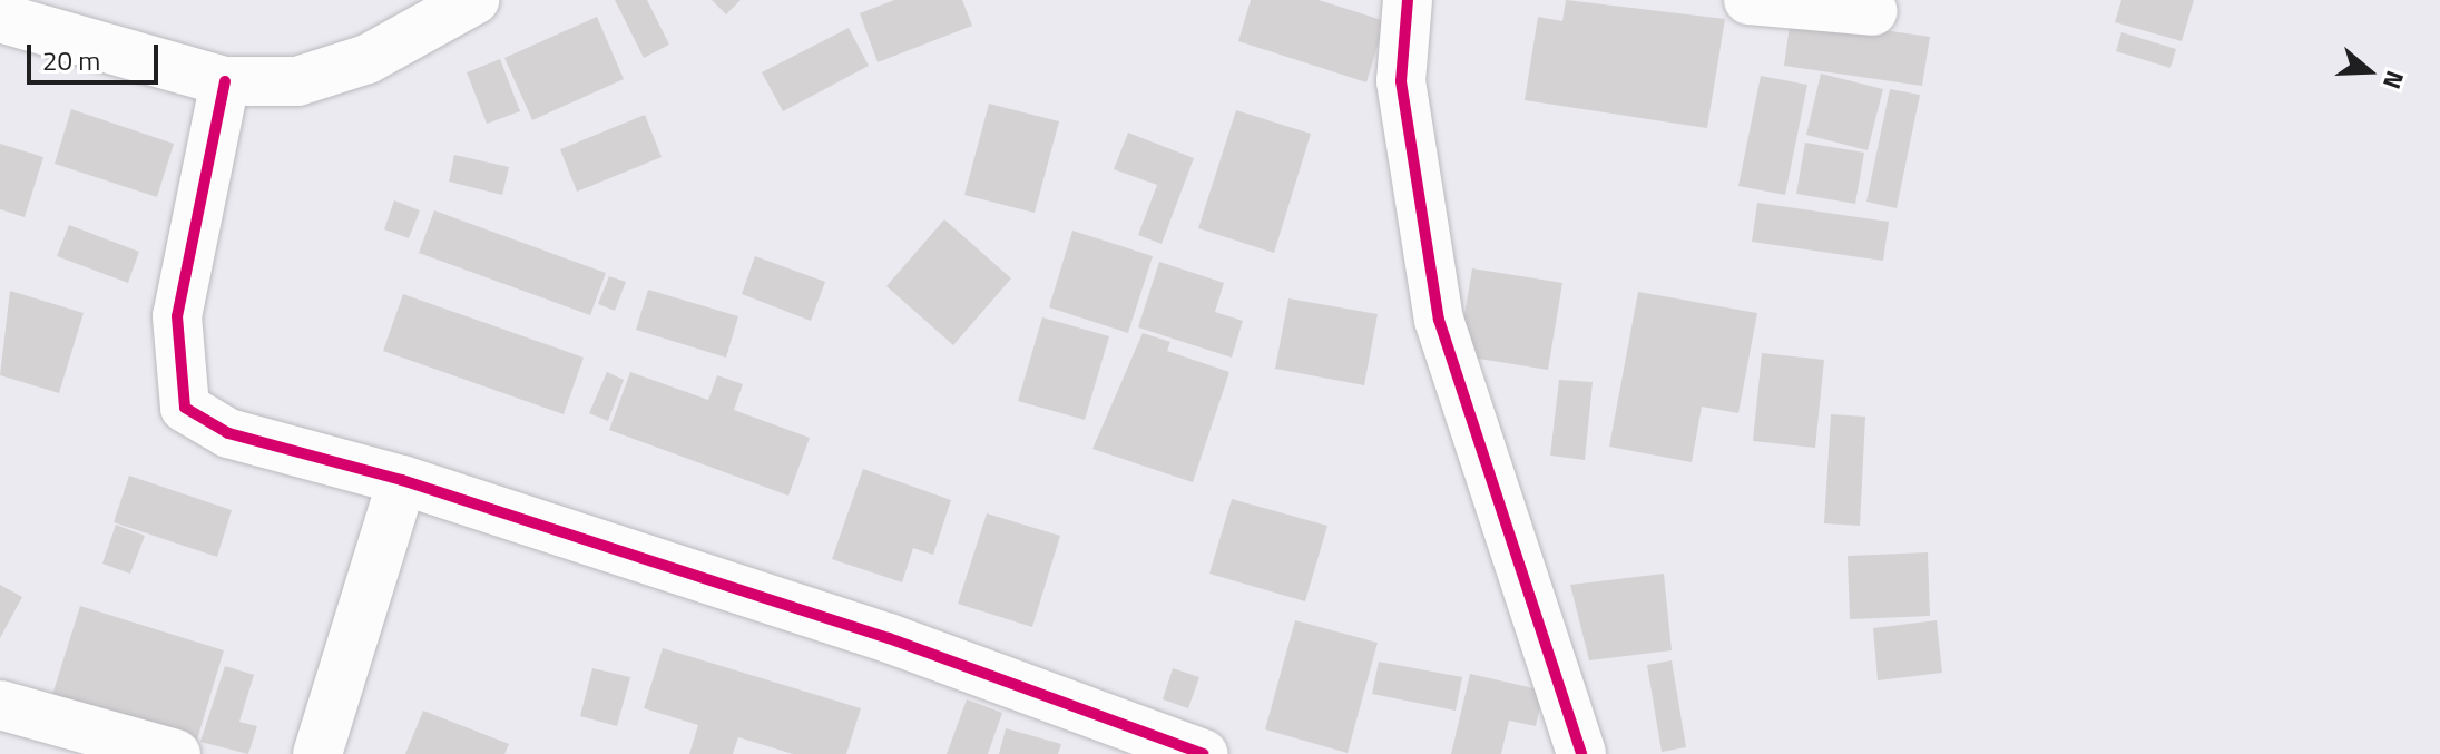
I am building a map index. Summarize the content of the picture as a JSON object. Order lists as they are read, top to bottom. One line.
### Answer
{"scale_bar":"20 m","north":"right"}
